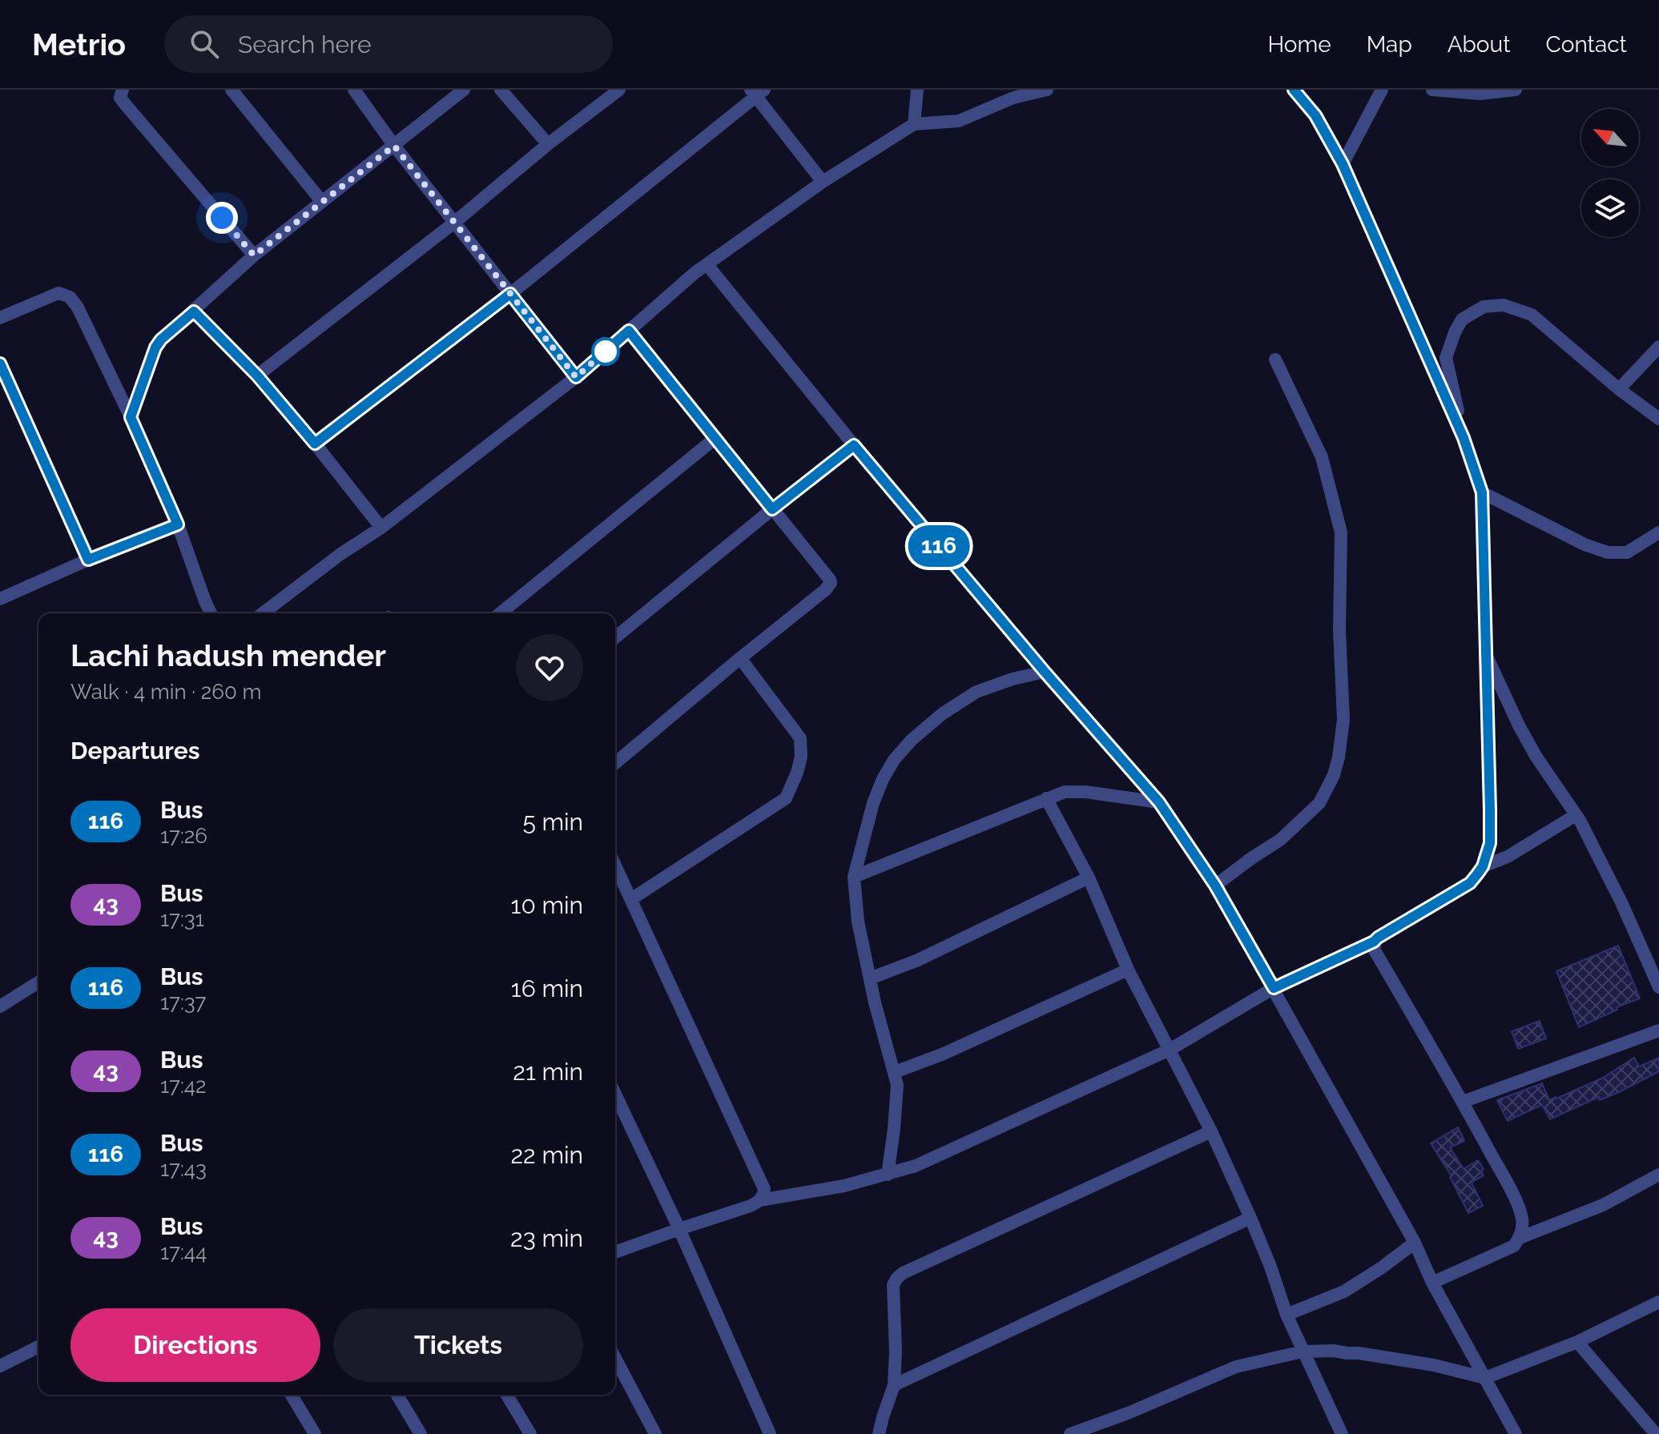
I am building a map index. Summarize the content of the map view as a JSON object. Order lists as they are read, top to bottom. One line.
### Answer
{"lines":["bus line 116"],"north":"top left","page":{"header":"Metrio","search":"Search here","nav":["Home","Map","About","Contact"],"on_map":"116","heading":[["Lachi hadush mender","Walk · 4 min · 260 m"],"Departures"],"list":[{"mark":"116","name":"Bus","note":"17:26","value":"5 min"},{"mark":"43","name":"Bus","note":"17:31","value":"10 min"},{"mark":"116","name":"Bus","note":"17:37","value":"16 min"},{"mark":"43","name":"Bus","note":"17:42","value":"21 min"},{"mark":"116","name":"Bus","note":"17:43","value":"22 min"},{"mark":"43","name":"Bus","note":"17:44","value":"23 min"}],"buttons":["Directions","Tickets"]}}
